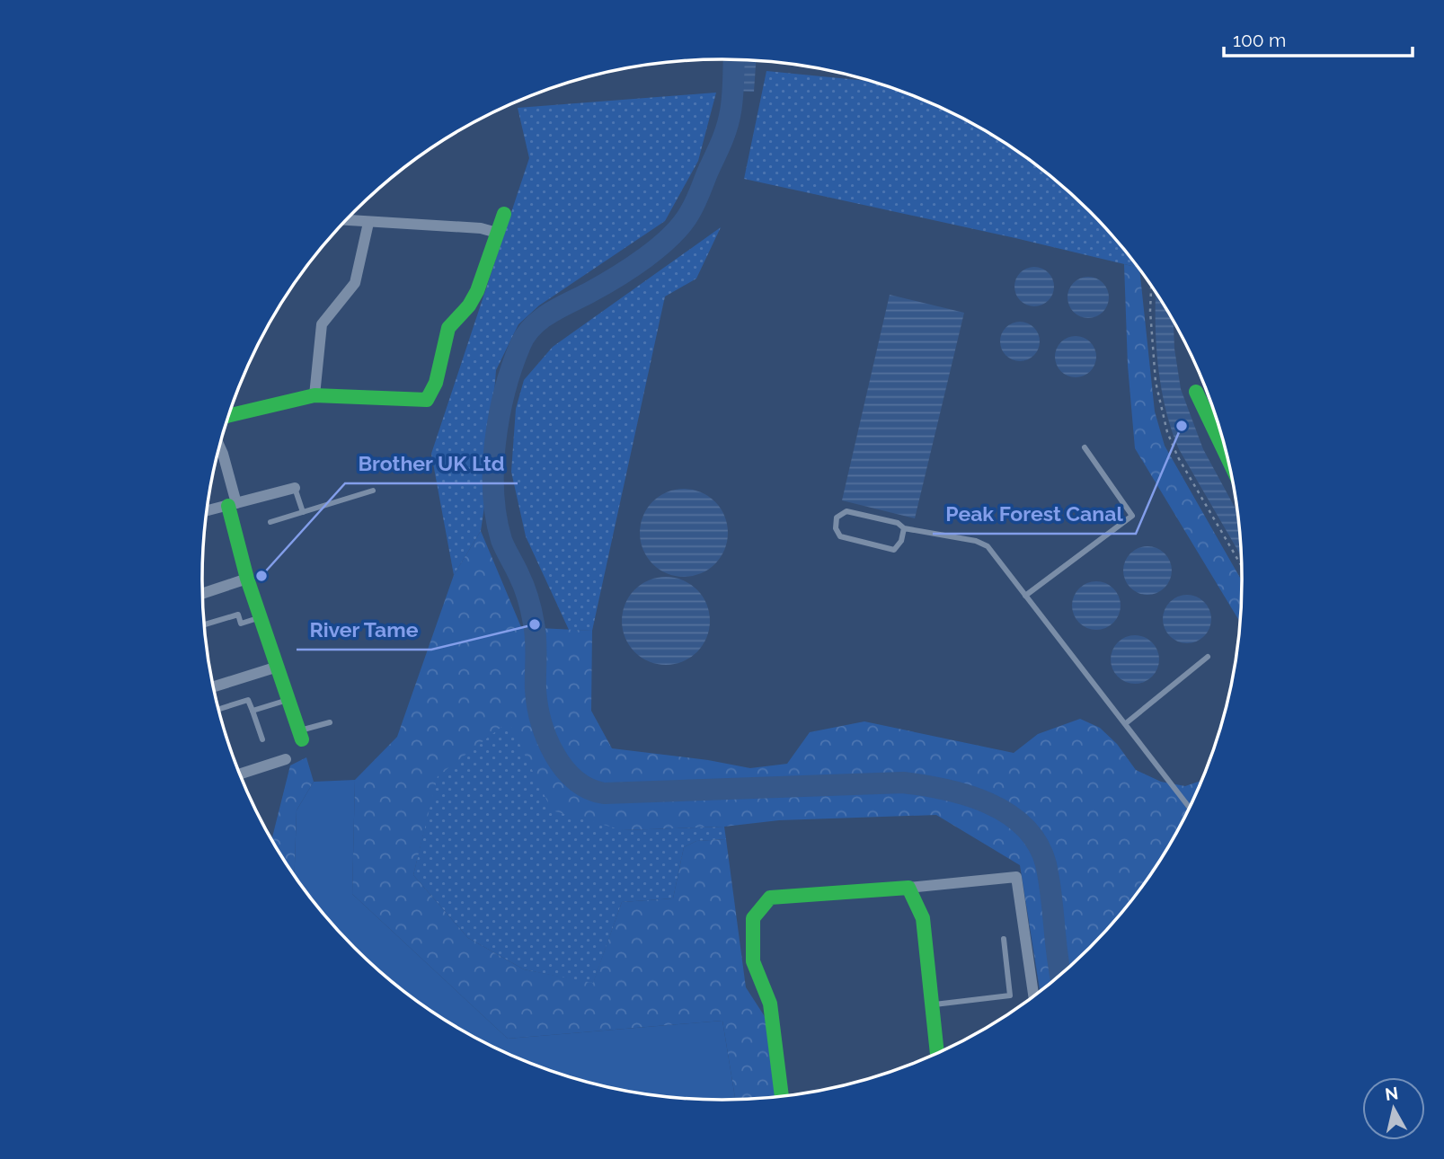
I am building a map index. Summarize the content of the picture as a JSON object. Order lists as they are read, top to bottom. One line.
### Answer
{"places":["Peak Forest Canal","Brother UK Ltd","River Tame"],"scale_bar":"100 m","north":"top"}
